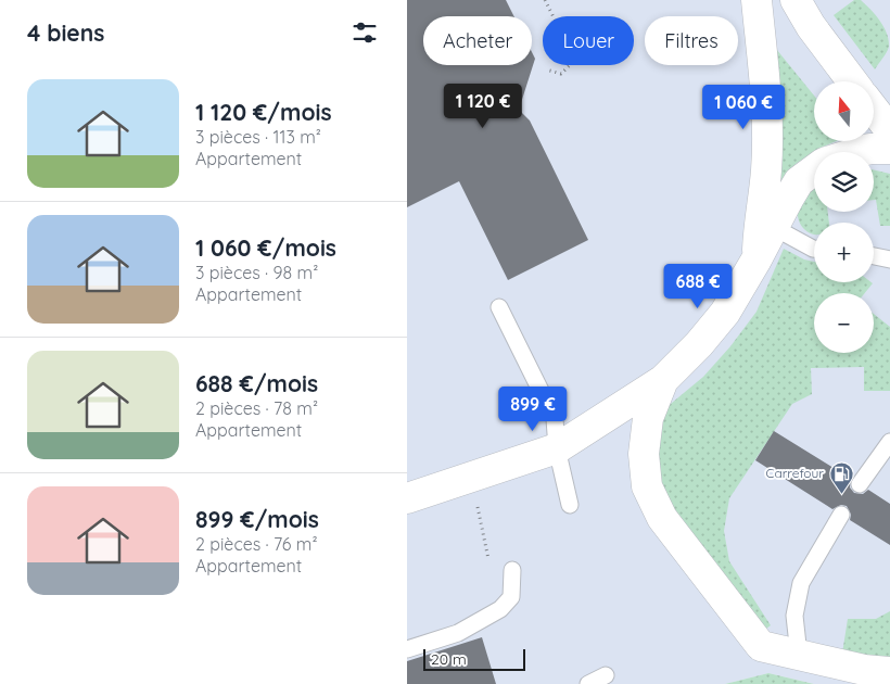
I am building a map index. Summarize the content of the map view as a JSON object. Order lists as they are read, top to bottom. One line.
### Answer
{"places":{"fuel station":["Carrefour"]},"scale_bar":"20 m","north":"top","page":{"heading":"4 biens","chip":["Acheter","Louer","Filtres"],"list":[{"name":"1 120 €/mois","note":"3 pièces · 113 m² · Appartement"},{"name":"1 060 €/mois","note":"3 pièces · 98 m² · Appartement"},{"name":"688 €/mois","note":"2 pièces · 78 m² · Appartement"},{"name":"899 €/mois","note":"2 pièces · 76 m² · Appartement"}],"map_buttons":["+","−"],"price":["1 120 €","1 060 €","688 €","899 €"],"scale":"20 m"}}
